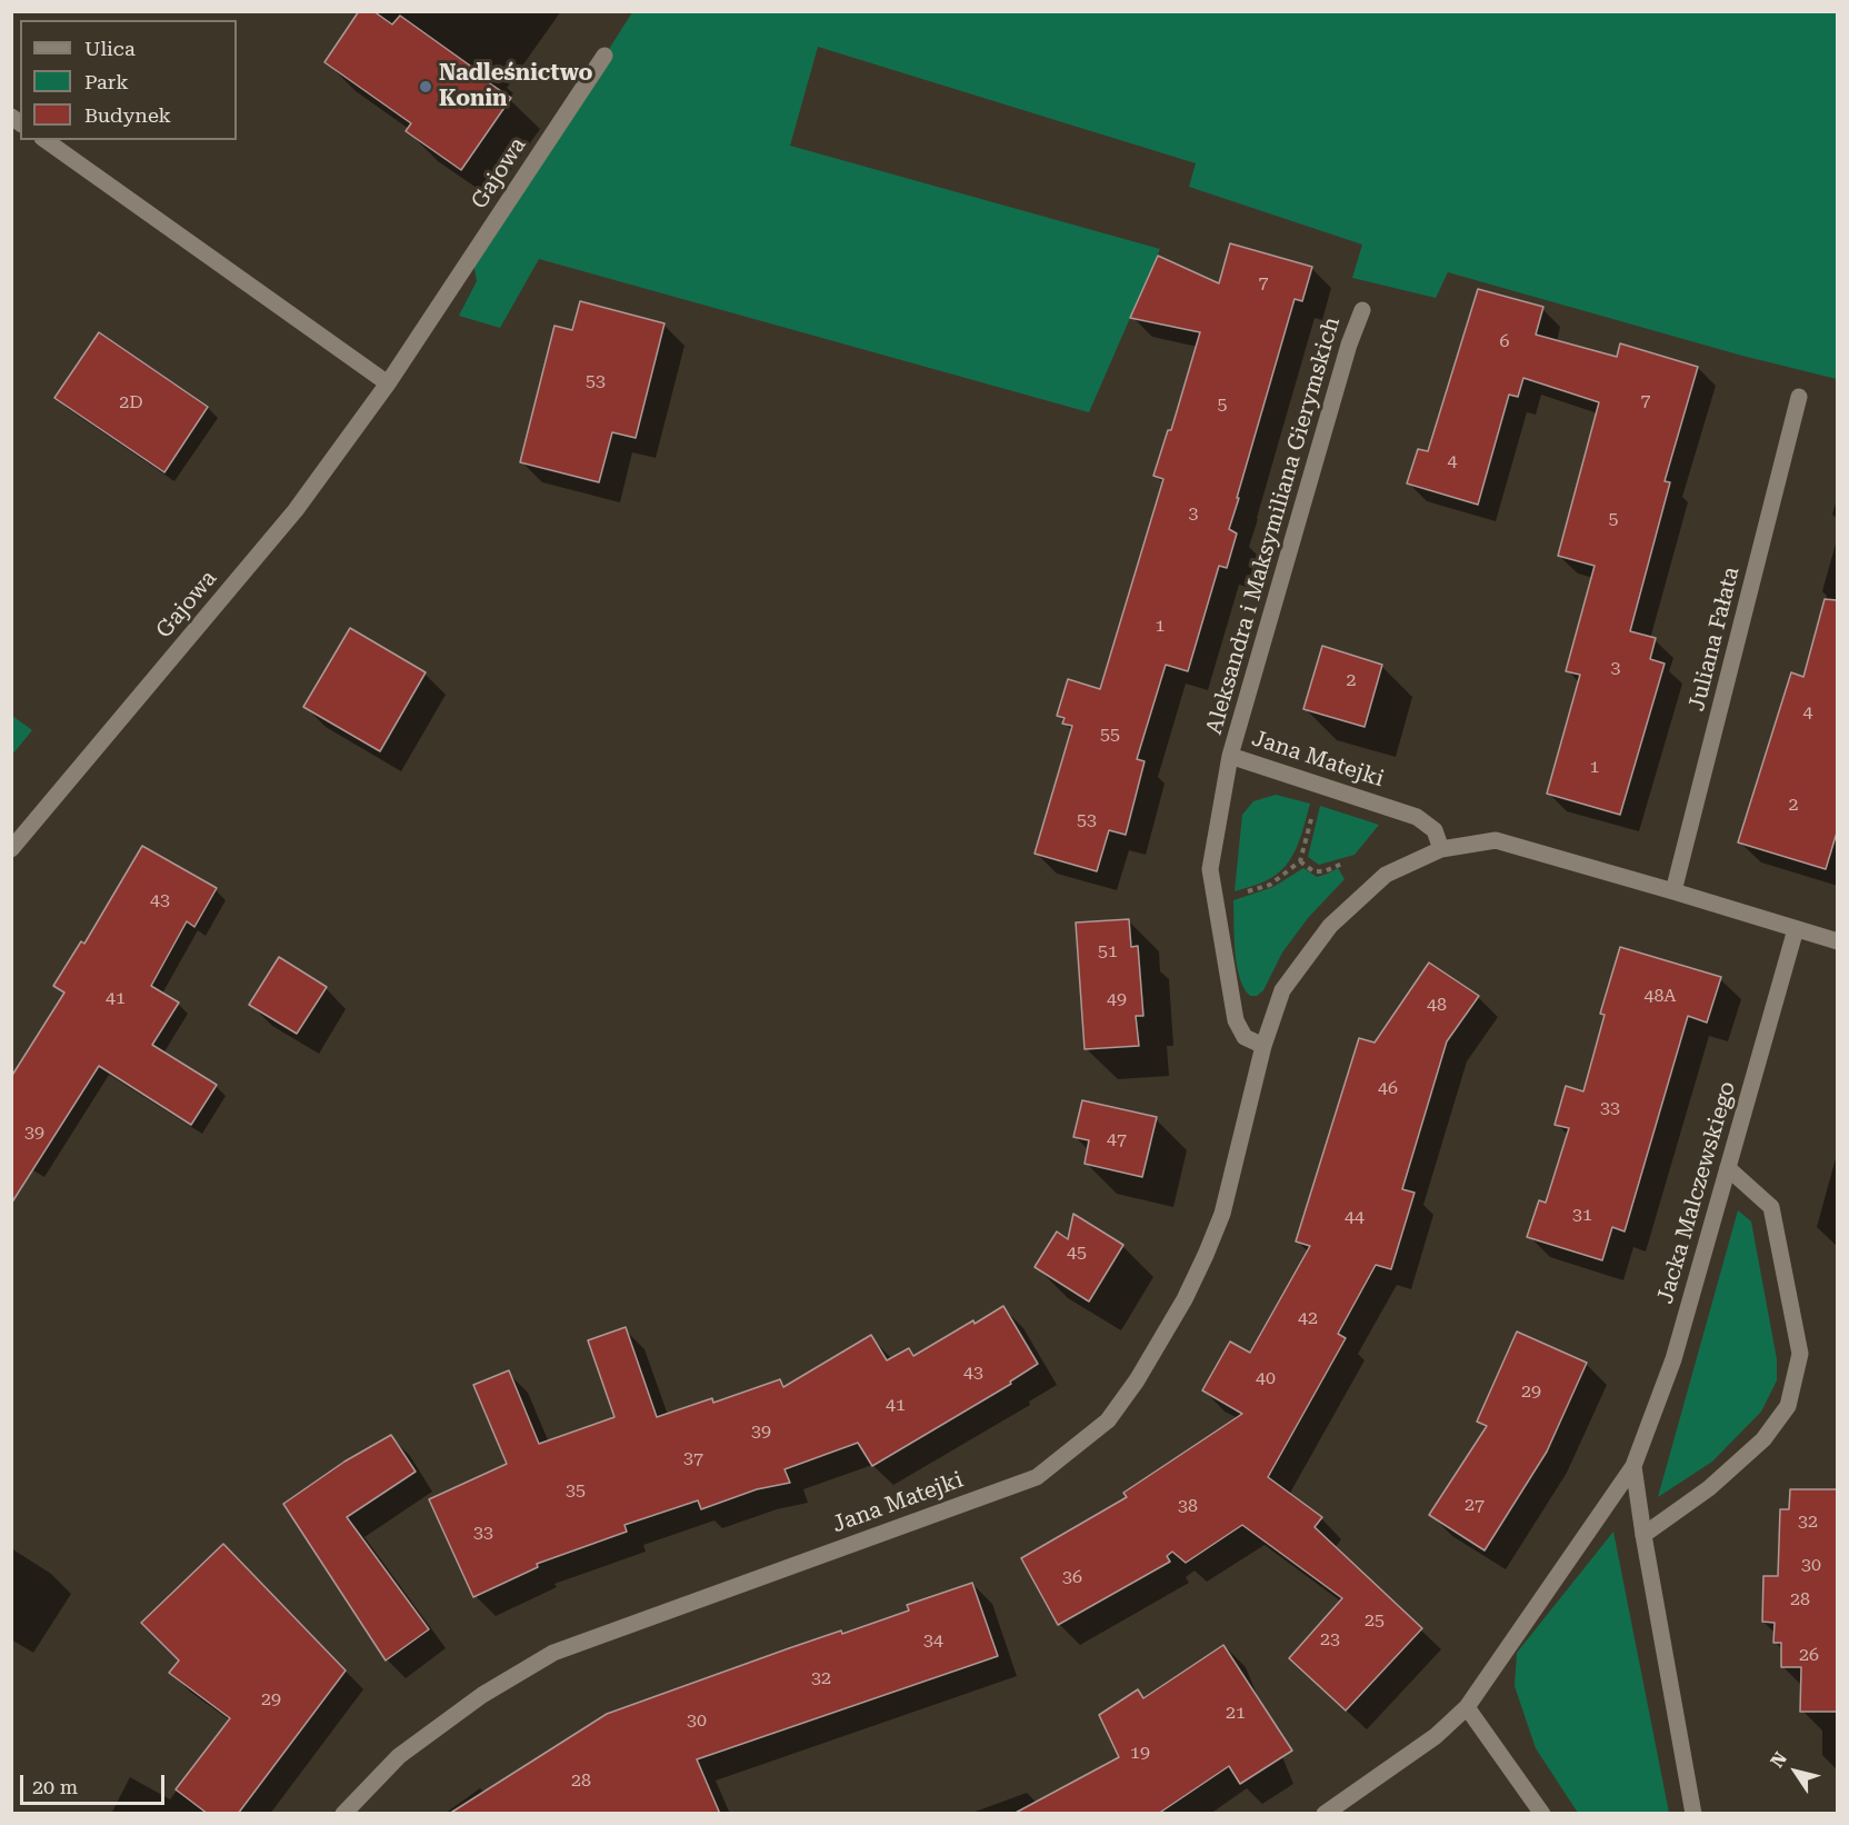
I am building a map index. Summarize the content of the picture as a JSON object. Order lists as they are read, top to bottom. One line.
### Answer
{"streets":{"street":["Gajowa","Aleksandra i Maksymiliana Gierymskich","Juliana Fałata","Jana Matejki","Jacka Malczewskiego"]},"crossings":[["Aleksandra i Maksymiliana Gierymskich","Jana Matejki"],["Juliana Fałata","Jana Matejki"],["Jana Matejki","Jacka Malczewskiego"]],"places":["Nadleśnictwo Konin"],"house_numbers":["7","6","53","7","2D","5","4","3","5","1","3","2","4","55","1","2","53","43","51","48A","41","49","48","46","33","39","47","31","44","45","42","43","40","29","41","39","37","35","27","38","32","33","30","36","28","25","23","34","26","32","29","21","30","19","28"],"legend":["Ulica","Park","Budynek"],"scale_bar":"20 m","north":"top left"}
